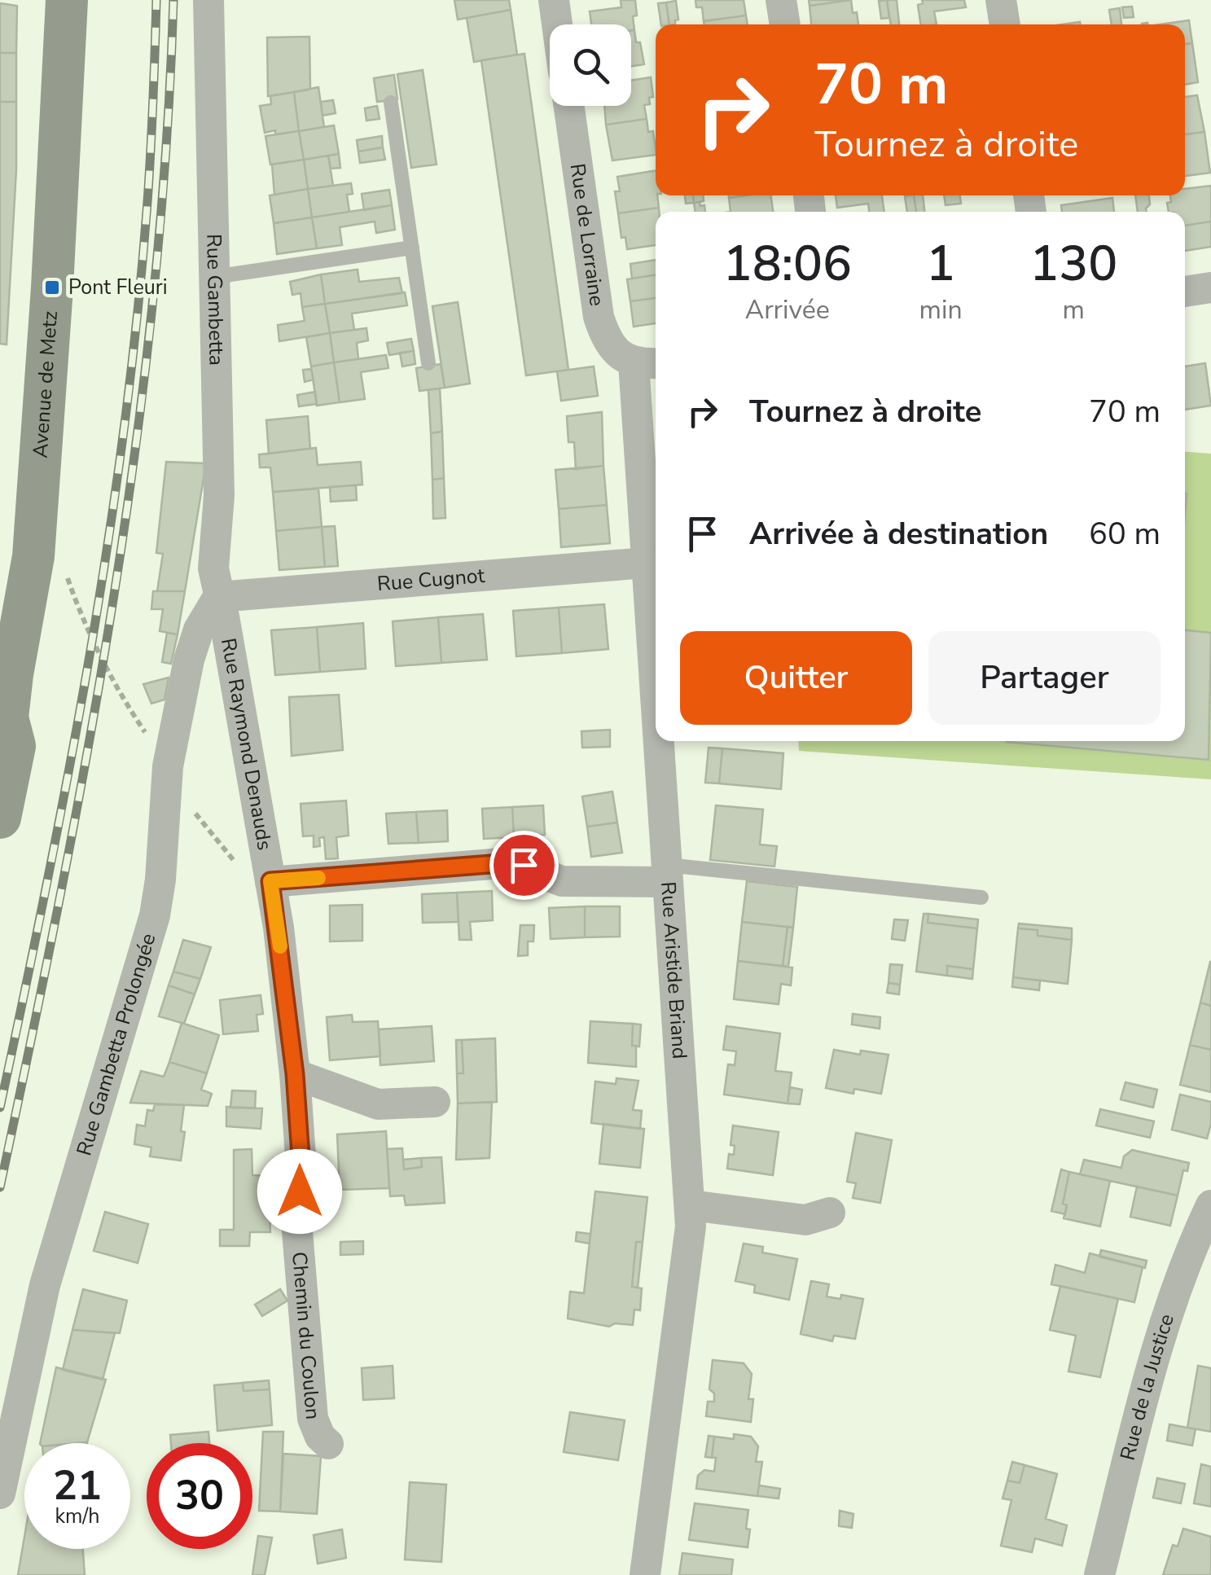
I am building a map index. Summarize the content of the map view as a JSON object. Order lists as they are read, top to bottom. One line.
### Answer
{"streets":{"main road":["Avenue de Metz"],"street":["Rue de Lorraine","Rue Gambetta","Rue Cugnot","Rue Raymond Denauds","Rue Aristide Briand","Rue Gambetta Prolongée","Chemin du Coulon","Rue de la Justice"]},"crossings":[["Rue de Lorraine","Rue Aristide Briand"],["Rue Gambetta","Rue Cugnot"],["Rue Gambetta","Rue Raymond Denauds"],["Rue Gambetta","Rue Gambetta Prolongée"],["Rue Cugnot","Rue Raymond Denauds"],["Rue Cugnot","Rue Aristide Briand"],["Rue Cugnot","Rue Gambetta Prolongée"],["Rue Raymond Denauds","Rue Gambetta Prolongée"],["Rue Raymond Denauds","Chemin du Coulon"]],"places":{"transit":["Pont Fleuri"]},"page":{"turn":["70 m","Tournez à droite"],"eta":["18:06","Arrivée","1","min","130","m"],"list":[{"name":"Tournez à droite","value":"70 m"},{"name":"Arrivée à destination","value":"60 m"}],"buttons":["Quitter","Partager"],"speed":"21 km/h","limit":"30"}}
